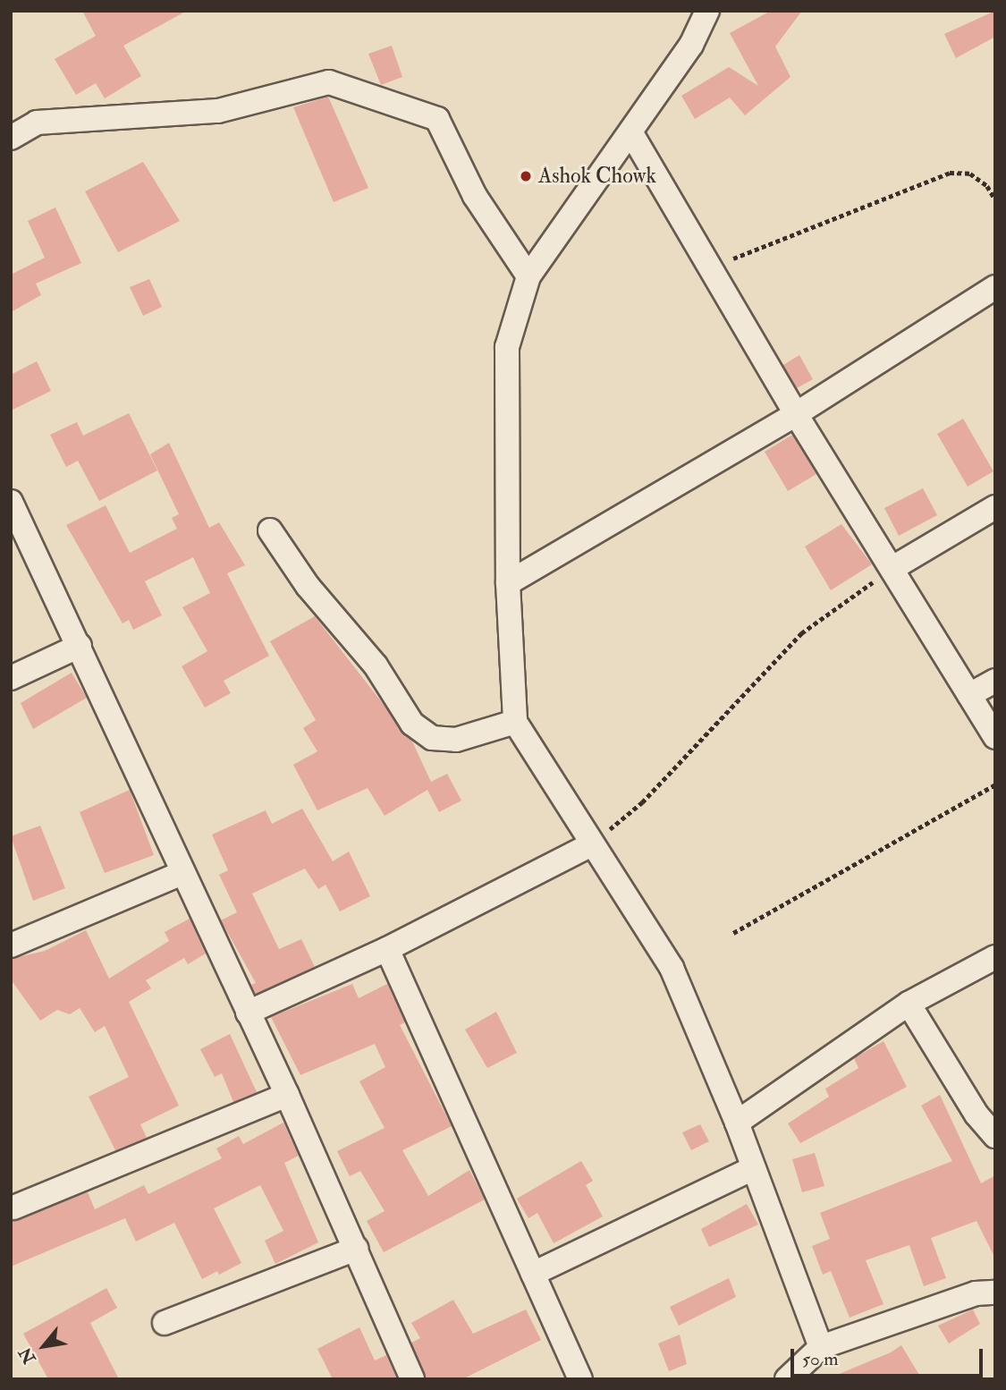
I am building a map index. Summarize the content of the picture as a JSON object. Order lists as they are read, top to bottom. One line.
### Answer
{"places":["Ashok Chowk"],"scale_bar":"50 m","north":"bottom left"}
